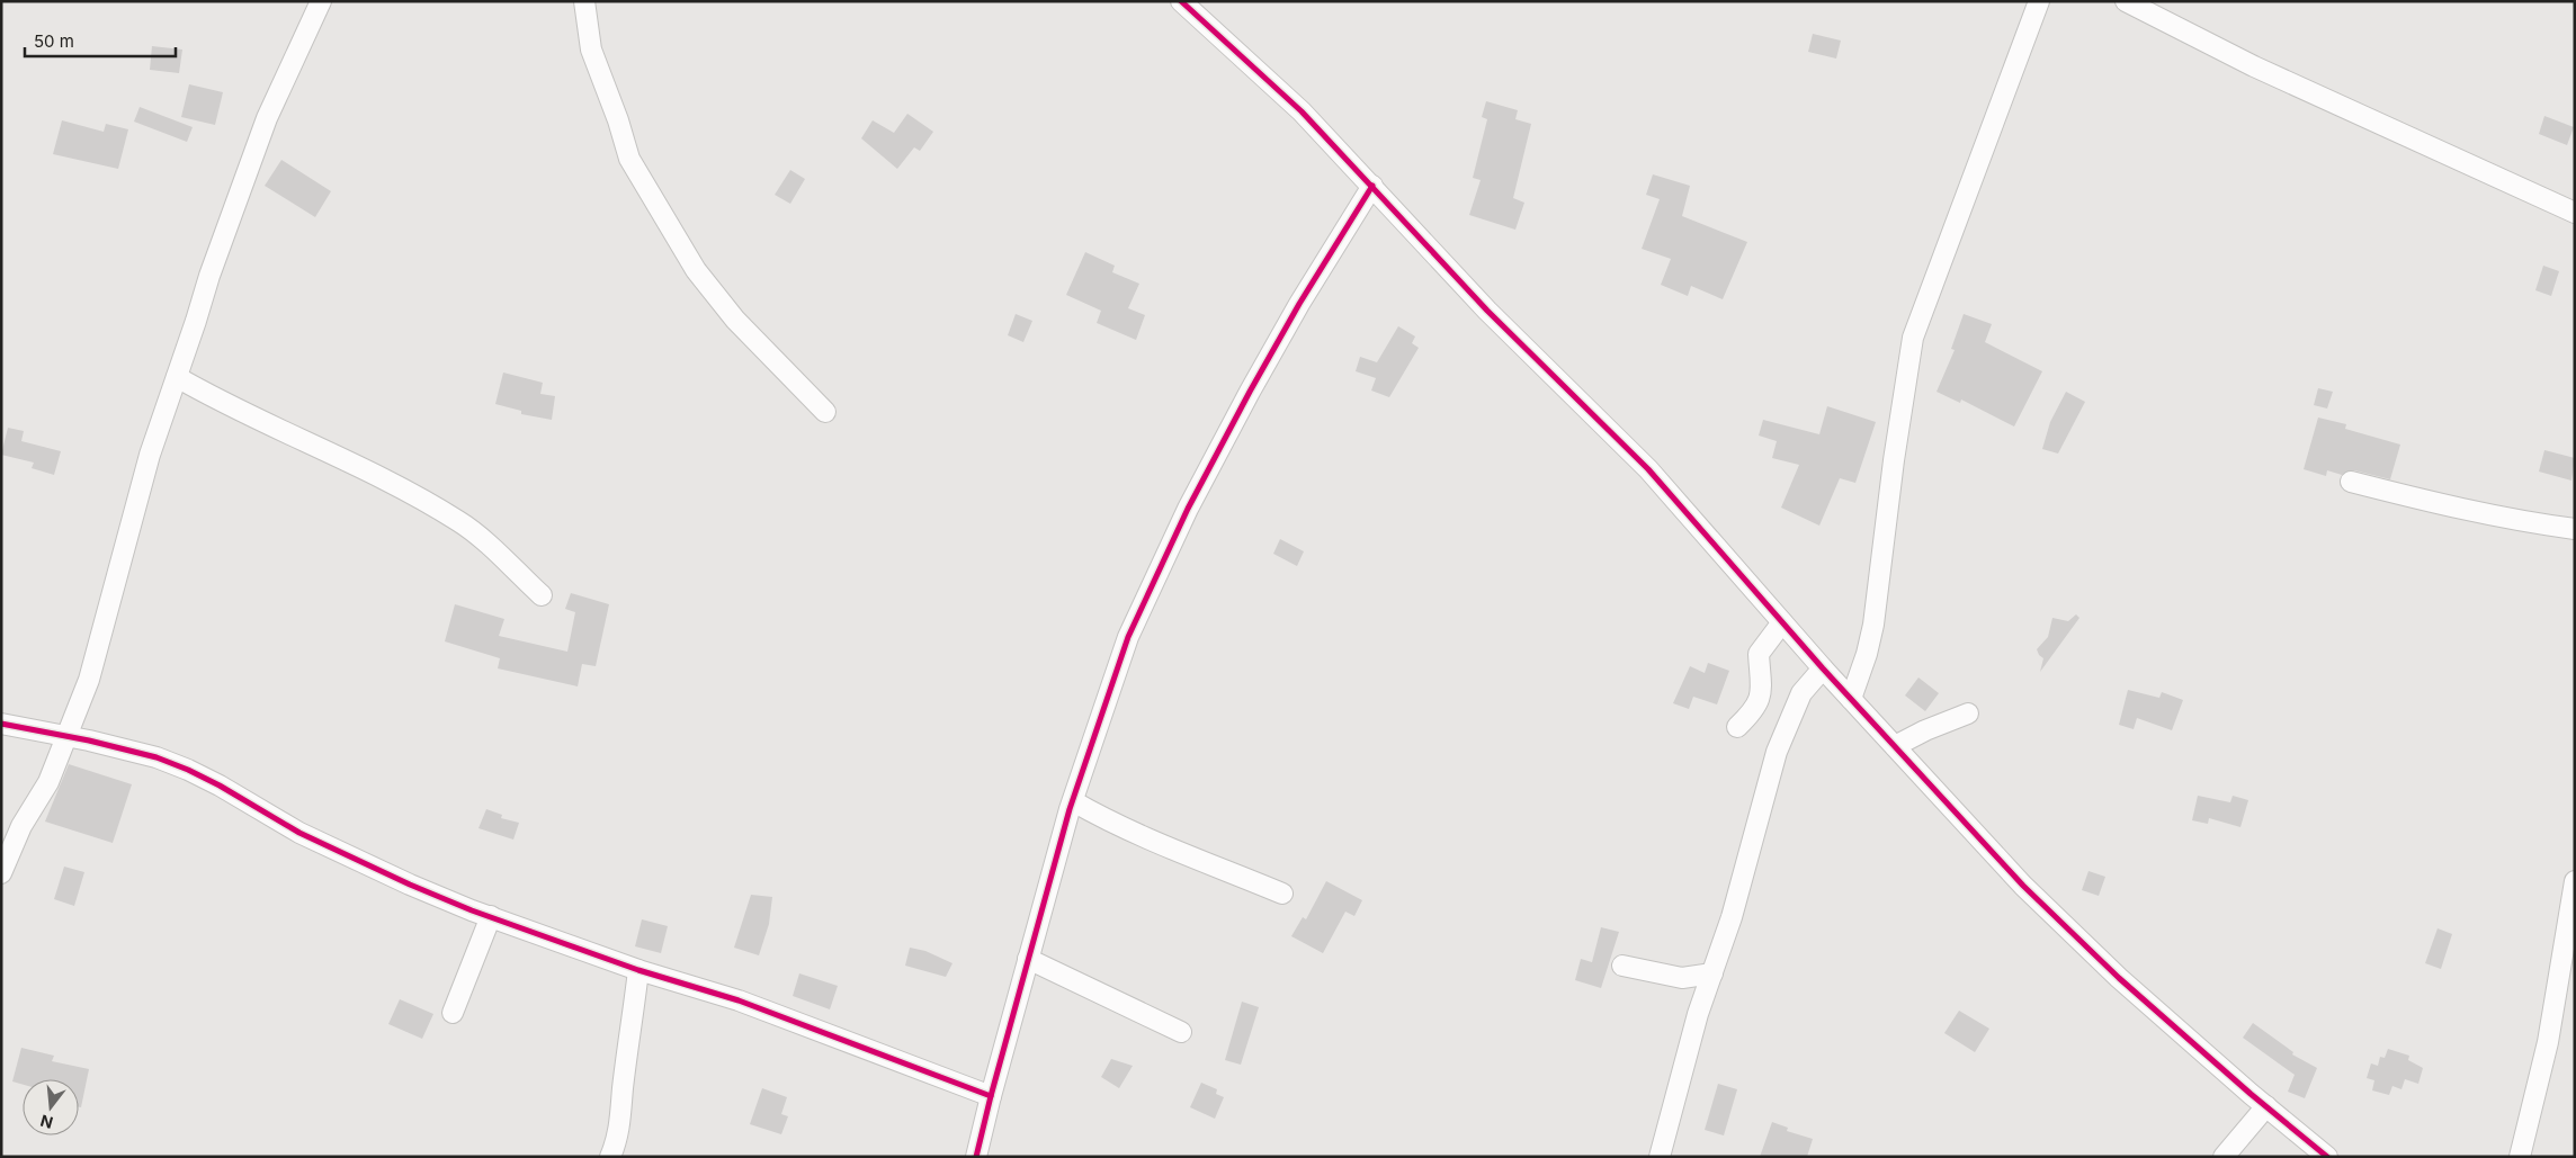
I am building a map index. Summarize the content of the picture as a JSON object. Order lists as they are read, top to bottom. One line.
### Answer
{"scale_bar":"50 m","north":"bottom"}
